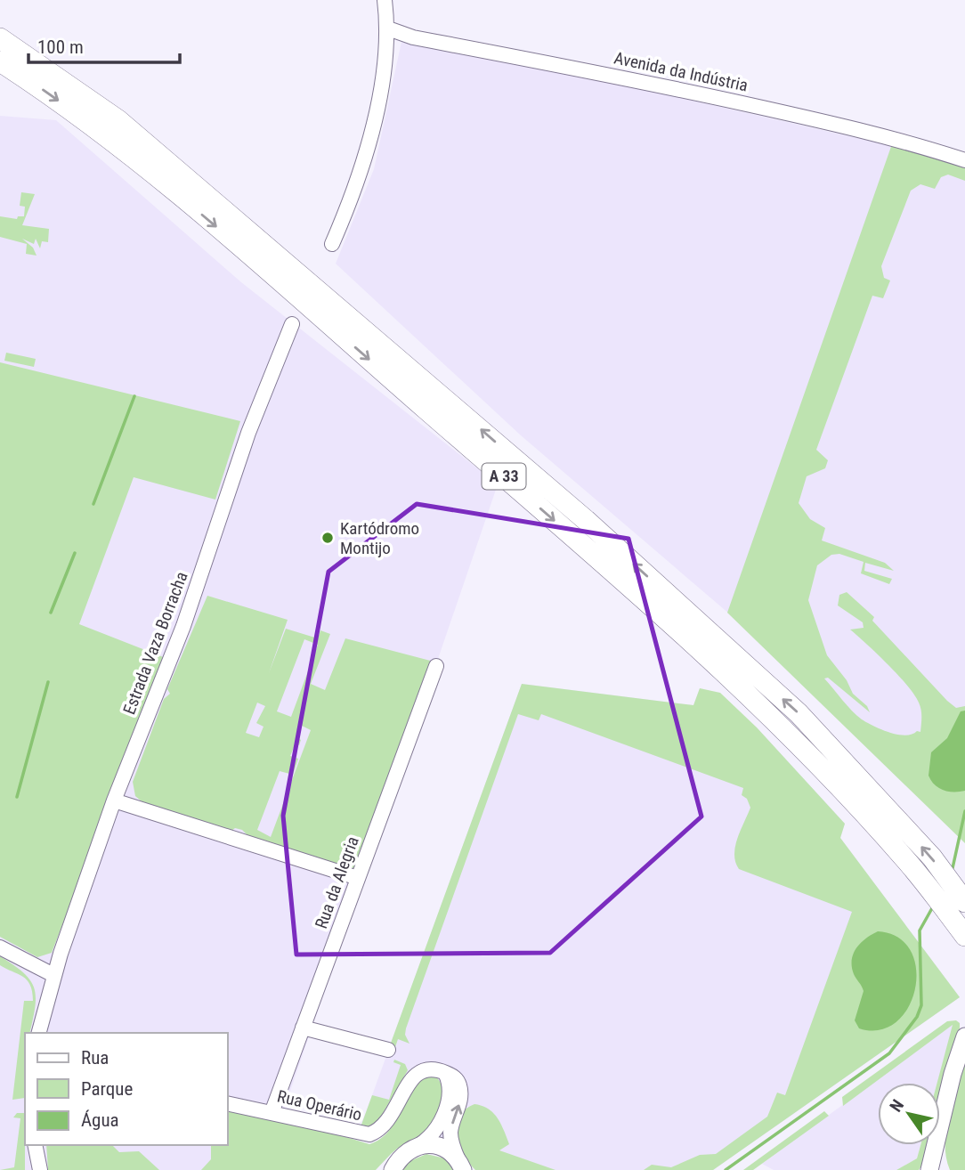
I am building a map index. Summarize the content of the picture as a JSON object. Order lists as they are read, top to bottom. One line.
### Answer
{"streets":{"highway":["A 33"],"street":["Avenida da Indústria","Estrada Vaza Borracha","Rua da Alegria","Rua Operário"]},"crossings":[["Rua da Alegria","Rua Operário"]],"places":["Kartódromo Montijo"],"legend":["Rua","Parque","Água"],"scale_bar":"100 m","north":"top left"}
